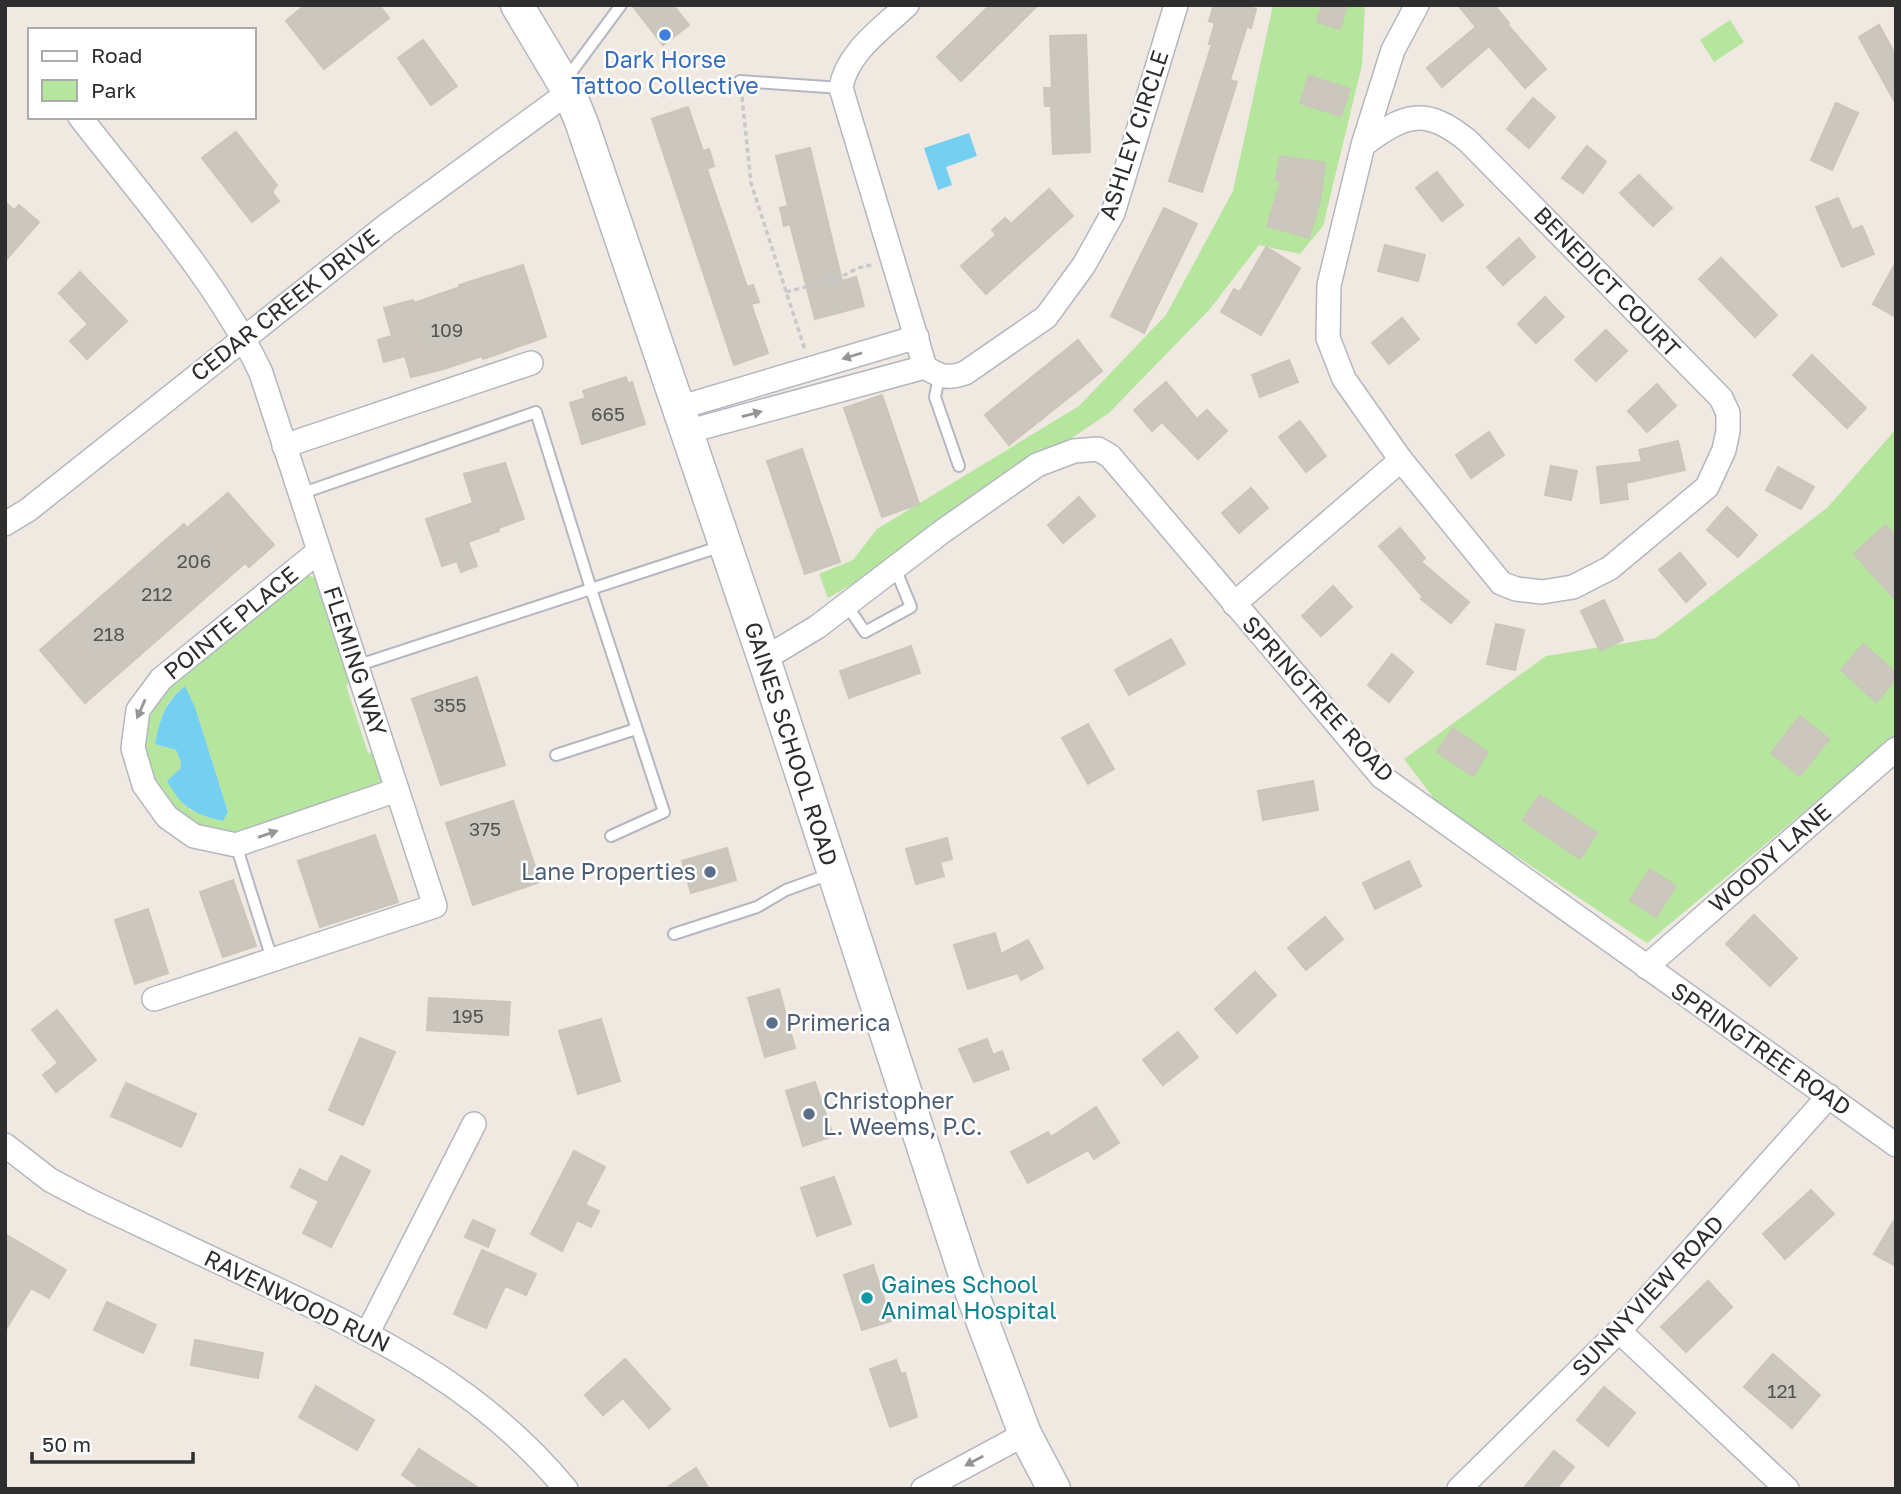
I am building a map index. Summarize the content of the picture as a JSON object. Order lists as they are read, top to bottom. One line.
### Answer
{"streets":{"main road":["GAINES SCHOOL ROAD"],"street":["ASHLEY CIRCLE","BENEDICT COURT","CEDAR CREEK DRIVE","POINTE PLACE","FLEMING WAY","SPRINGTREE ROAD","WOODY LANE","SUNNYVIEW ROAD","RAVENWOOD RUN"]},"crossings":[["ASHLEY CIRCLE","GAINES SCHOOL ROAD"],["CEDAR CREEK DRIVE","FLEMING WAY"],["CEDAR CREEK DRIVE","GAINES SCHOOL ROAD"],["POINTE PLACE","FLEMING WAY"],["SPRINGTREE ROAD","GAINES SCHOOL ROAD"],["SPRINGTREE ROAD","WOODY LANE"],["SPRINGTREE ROAD","SUNNYVIEW ROAD"]],"places":["Dark Horse Tattoo Collective","Lane Properties","Primerica","Christopher L. Weems, P.C.","Gaines School Animal Hospital"],"house_numbers":["109","665","206","212","218","355","375","195","121"],"legend":["Road","Park"],"scale_bar":"50 m"}
